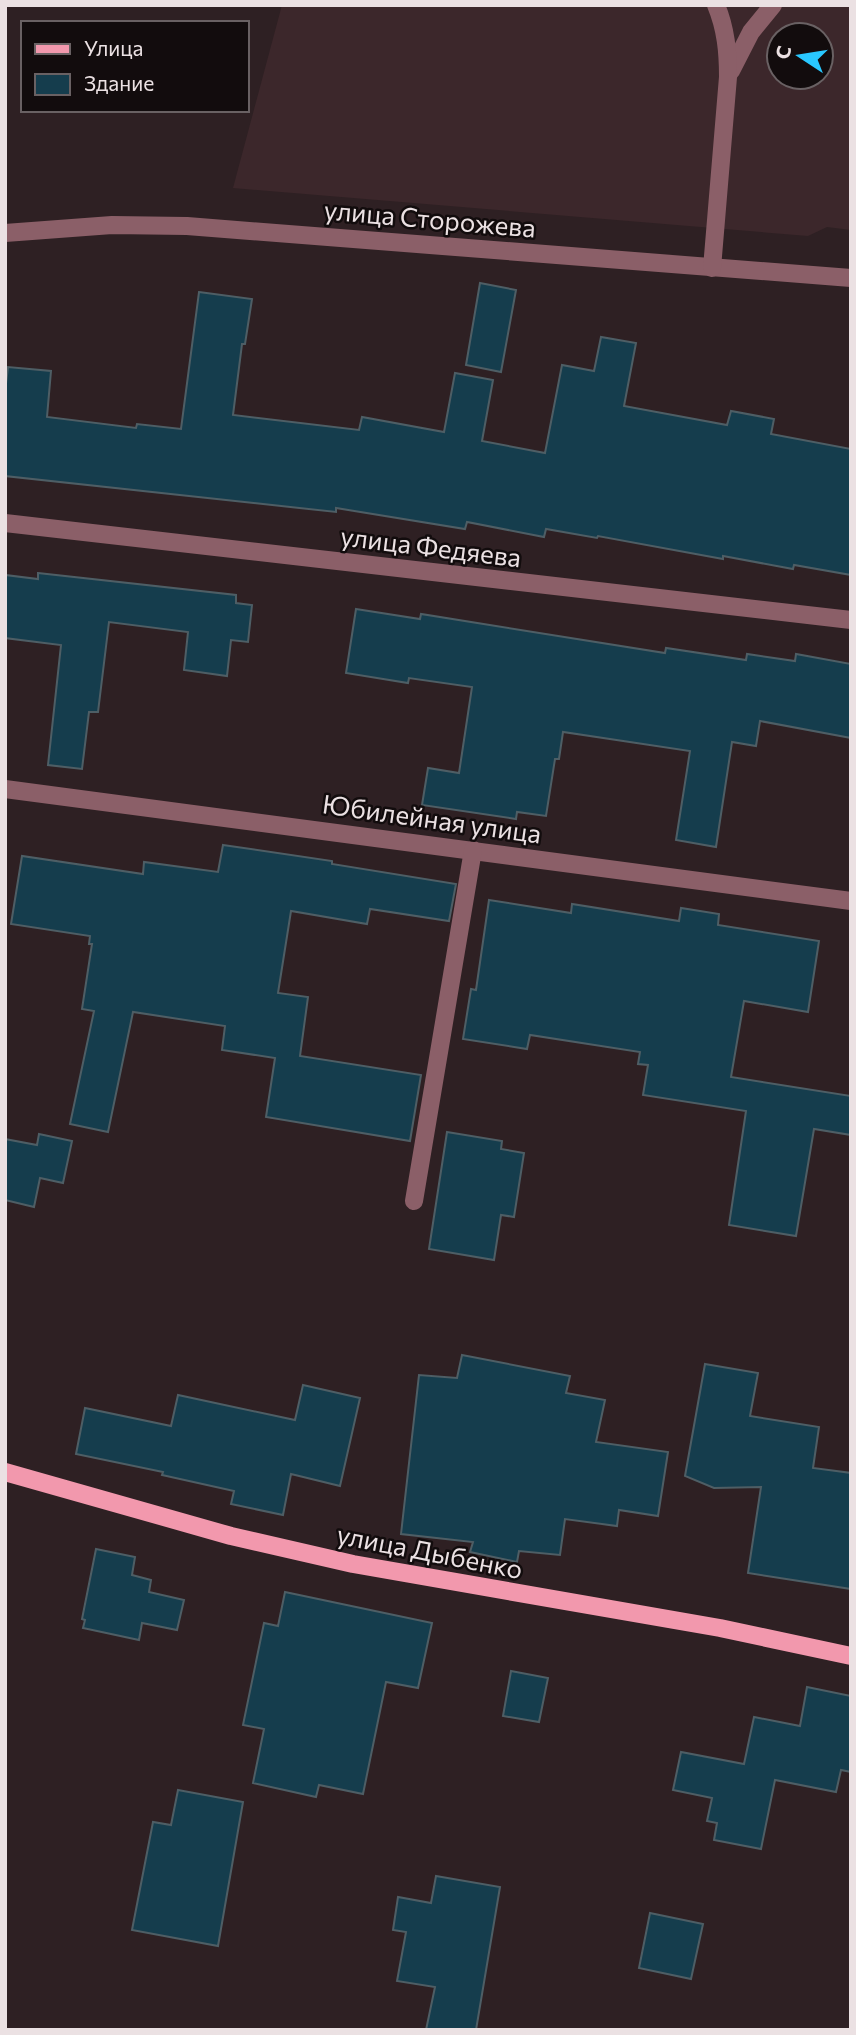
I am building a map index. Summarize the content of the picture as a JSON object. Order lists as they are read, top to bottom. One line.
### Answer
{"streets":{"main road":["улица Дыбенко"],"street":["улица Сторожева","улица Федяева","Юбилейная улица"]},"legend":["Улица","Здание"],"north":"left"}
